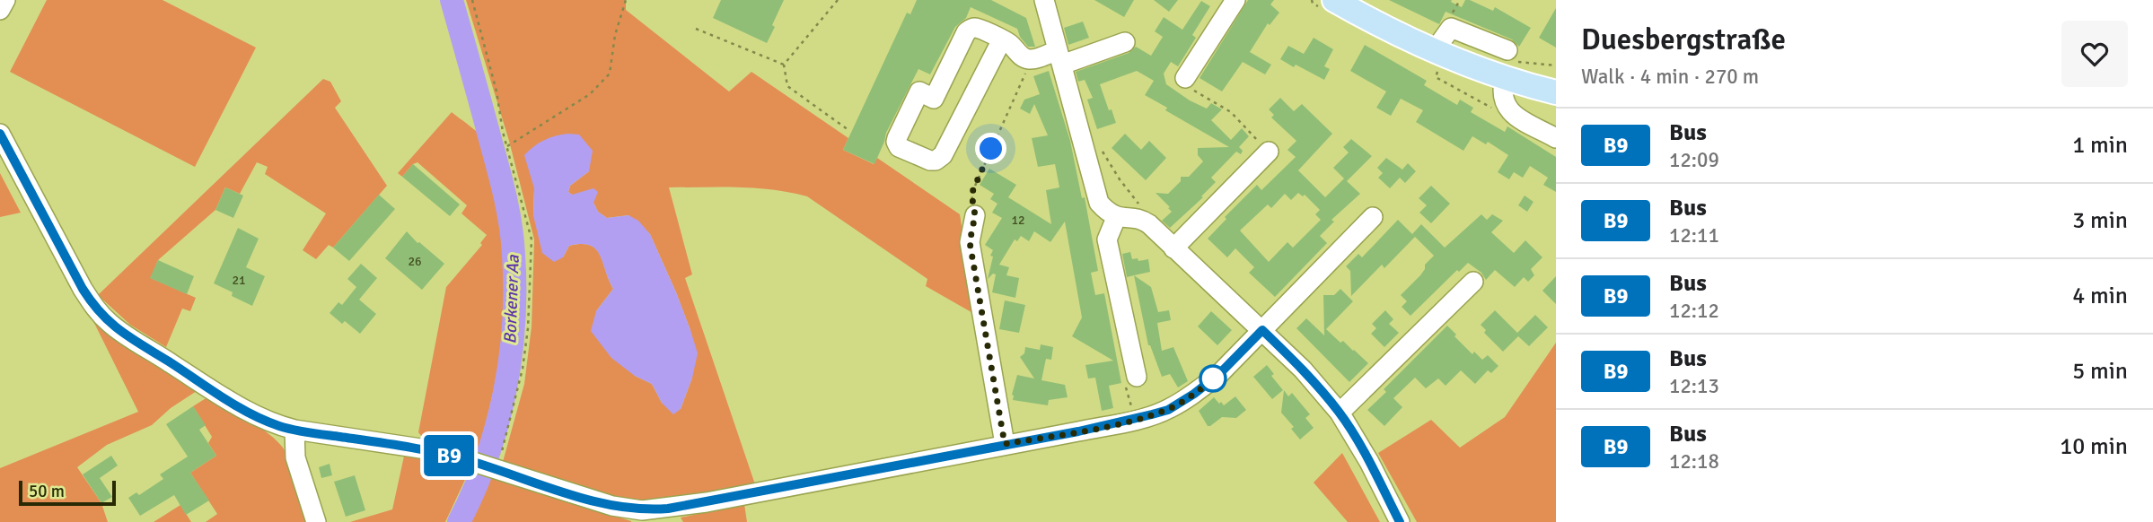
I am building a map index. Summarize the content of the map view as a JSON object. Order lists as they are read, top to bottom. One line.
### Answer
{"water":["Borkener Aa"],"lines":["bus line B9"],"house_numbers":["12","26","21"],"scale_bar":"50 m","page":{"on_map":"B9","heading":["Duesbergstraße","Walk · 4 min · 270 m"],"list":[{"mark":"B9","name":"Bus","note":"12:09","value":"1 min"},{"mark":"B9","name":"Bus","note":"12:11","value":"3 min"},{"mark":"B9","name":"Bus","note":"12:12","value":"4 min"},{"mark":"B9","name":"Bus","note":"12:13","value":"5 min"},{"mark":"B9","name":"Bus","note":"12:18","value":"10 min"}],"scale":"50 m"}}
